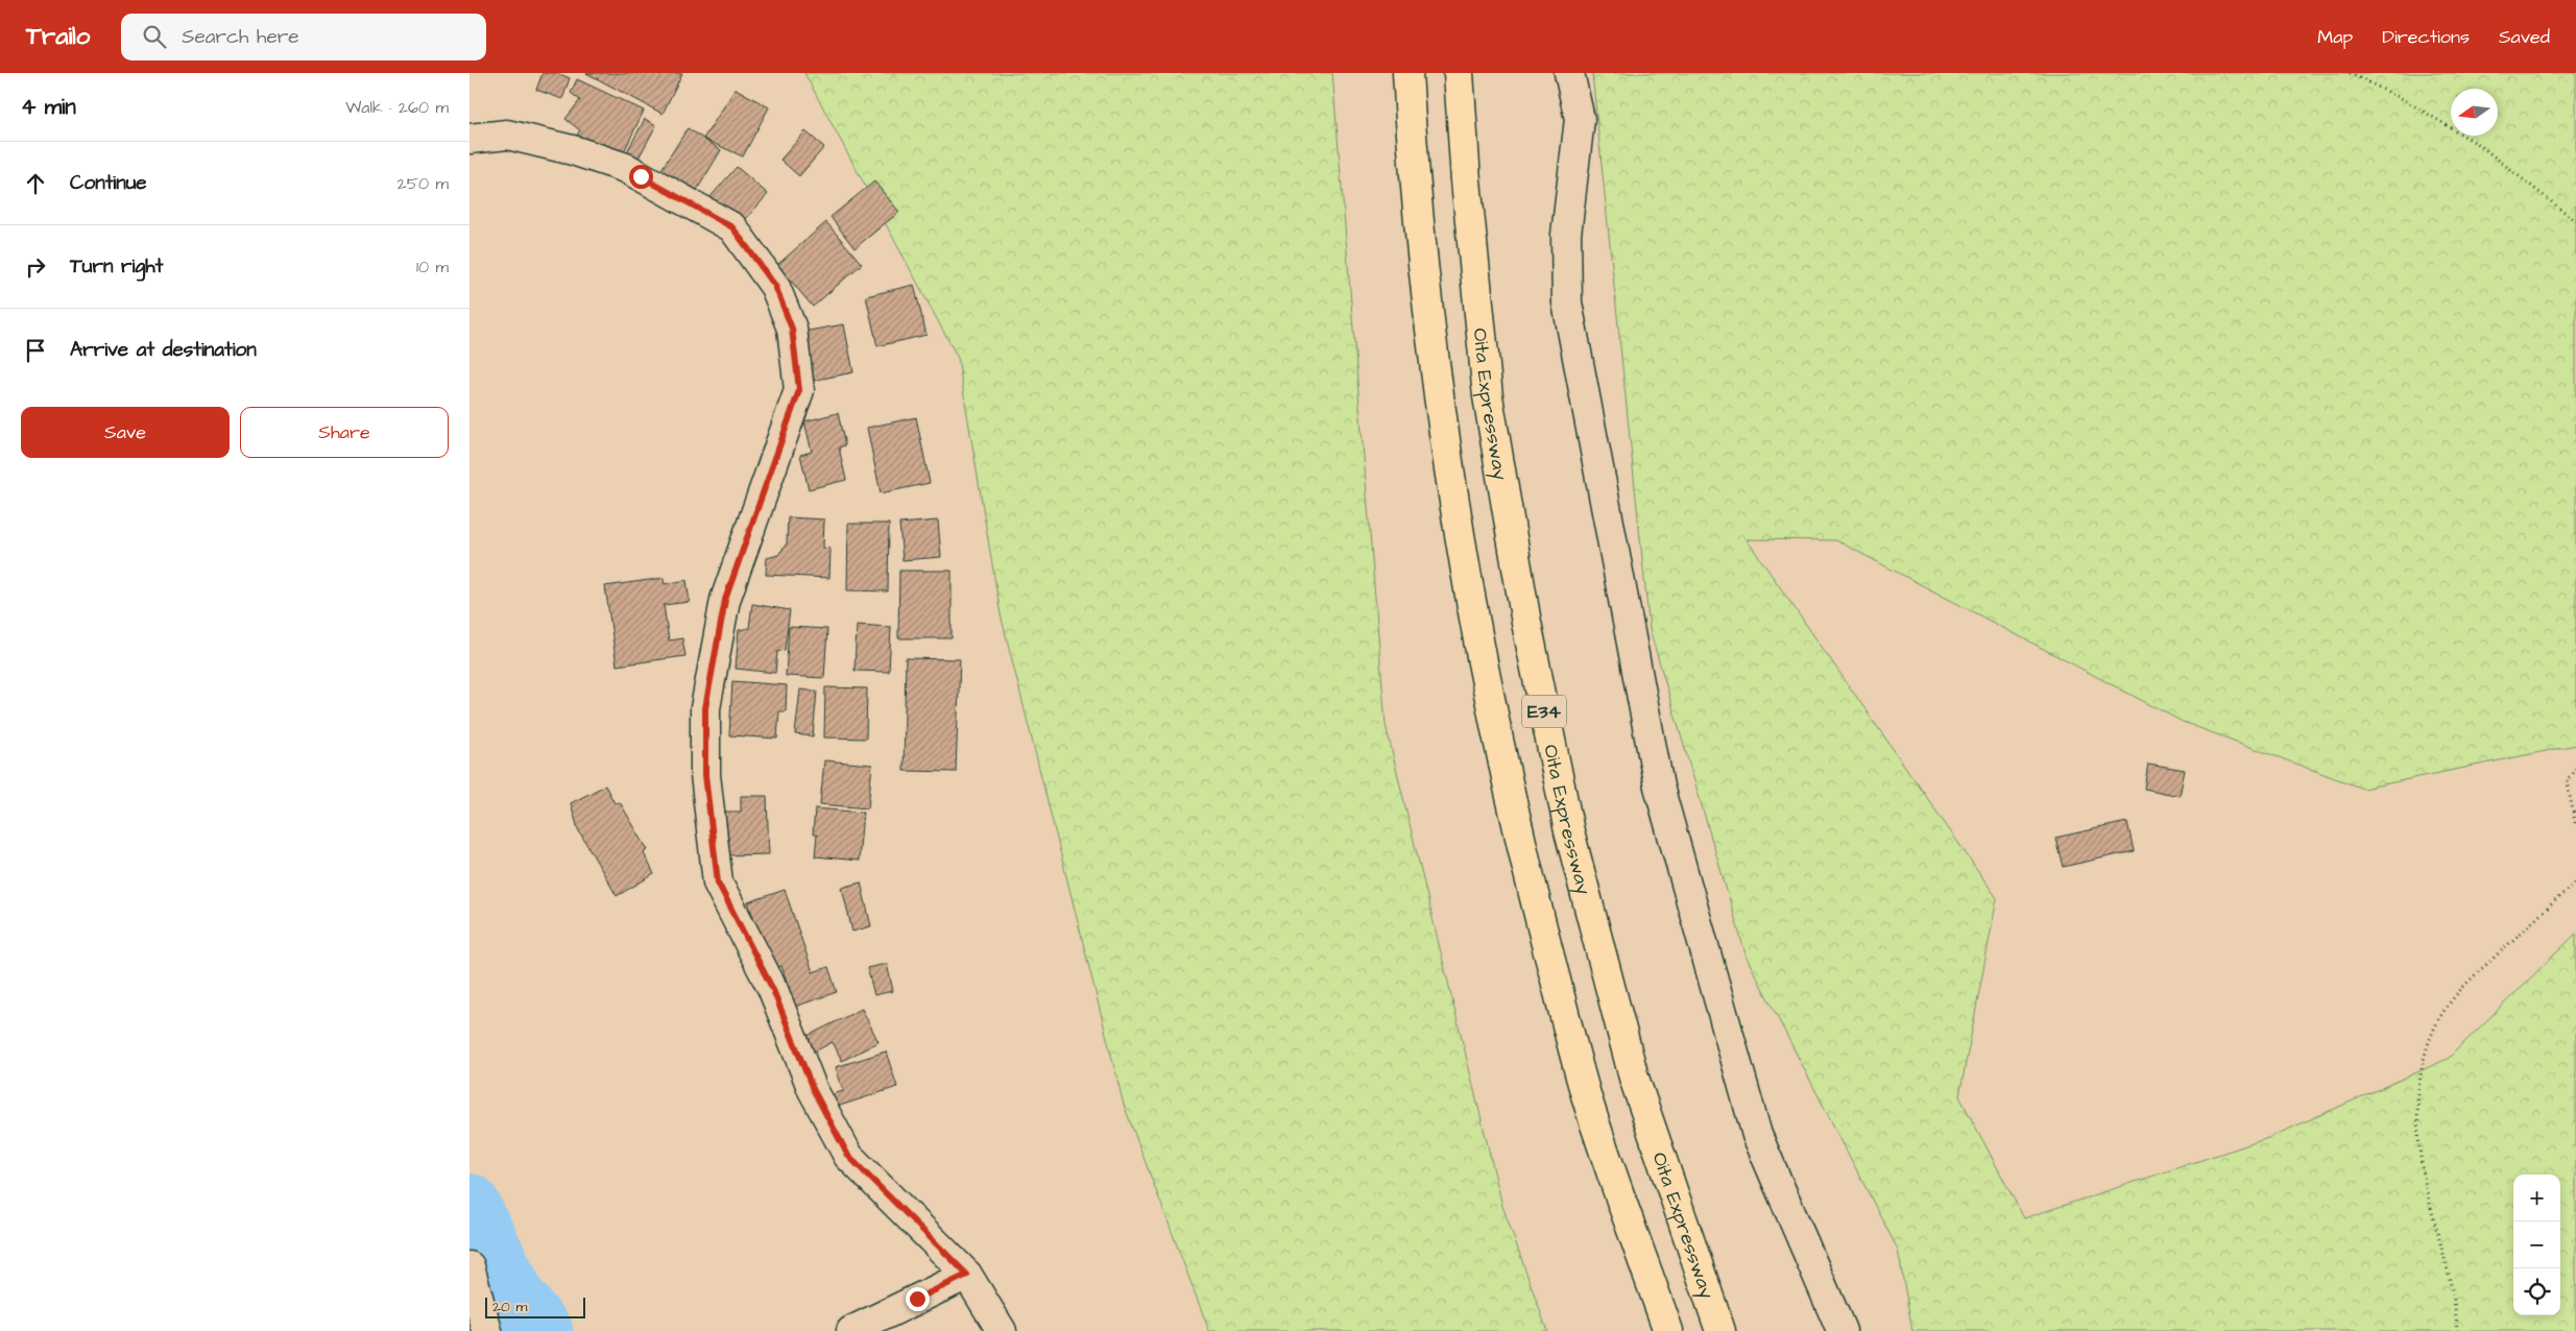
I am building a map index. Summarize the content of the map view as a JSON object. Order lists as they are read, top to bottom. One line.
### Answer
{"streets":{"highway":["Oita Expressway","E34"]},"scale_bar":"20 m","north":"left","page":{"header":"Trailo","search":"Search here","nav":["Map","Directions","Saved"],"heading":["4 min","Walk · 260 m"],"list":[["Continue","250 m"],["Turn right","10 m"],"Arrive at destination"],"buttons":["Save","Share"],"map_buttons":["+","−"],"scale":"20 m"}}
